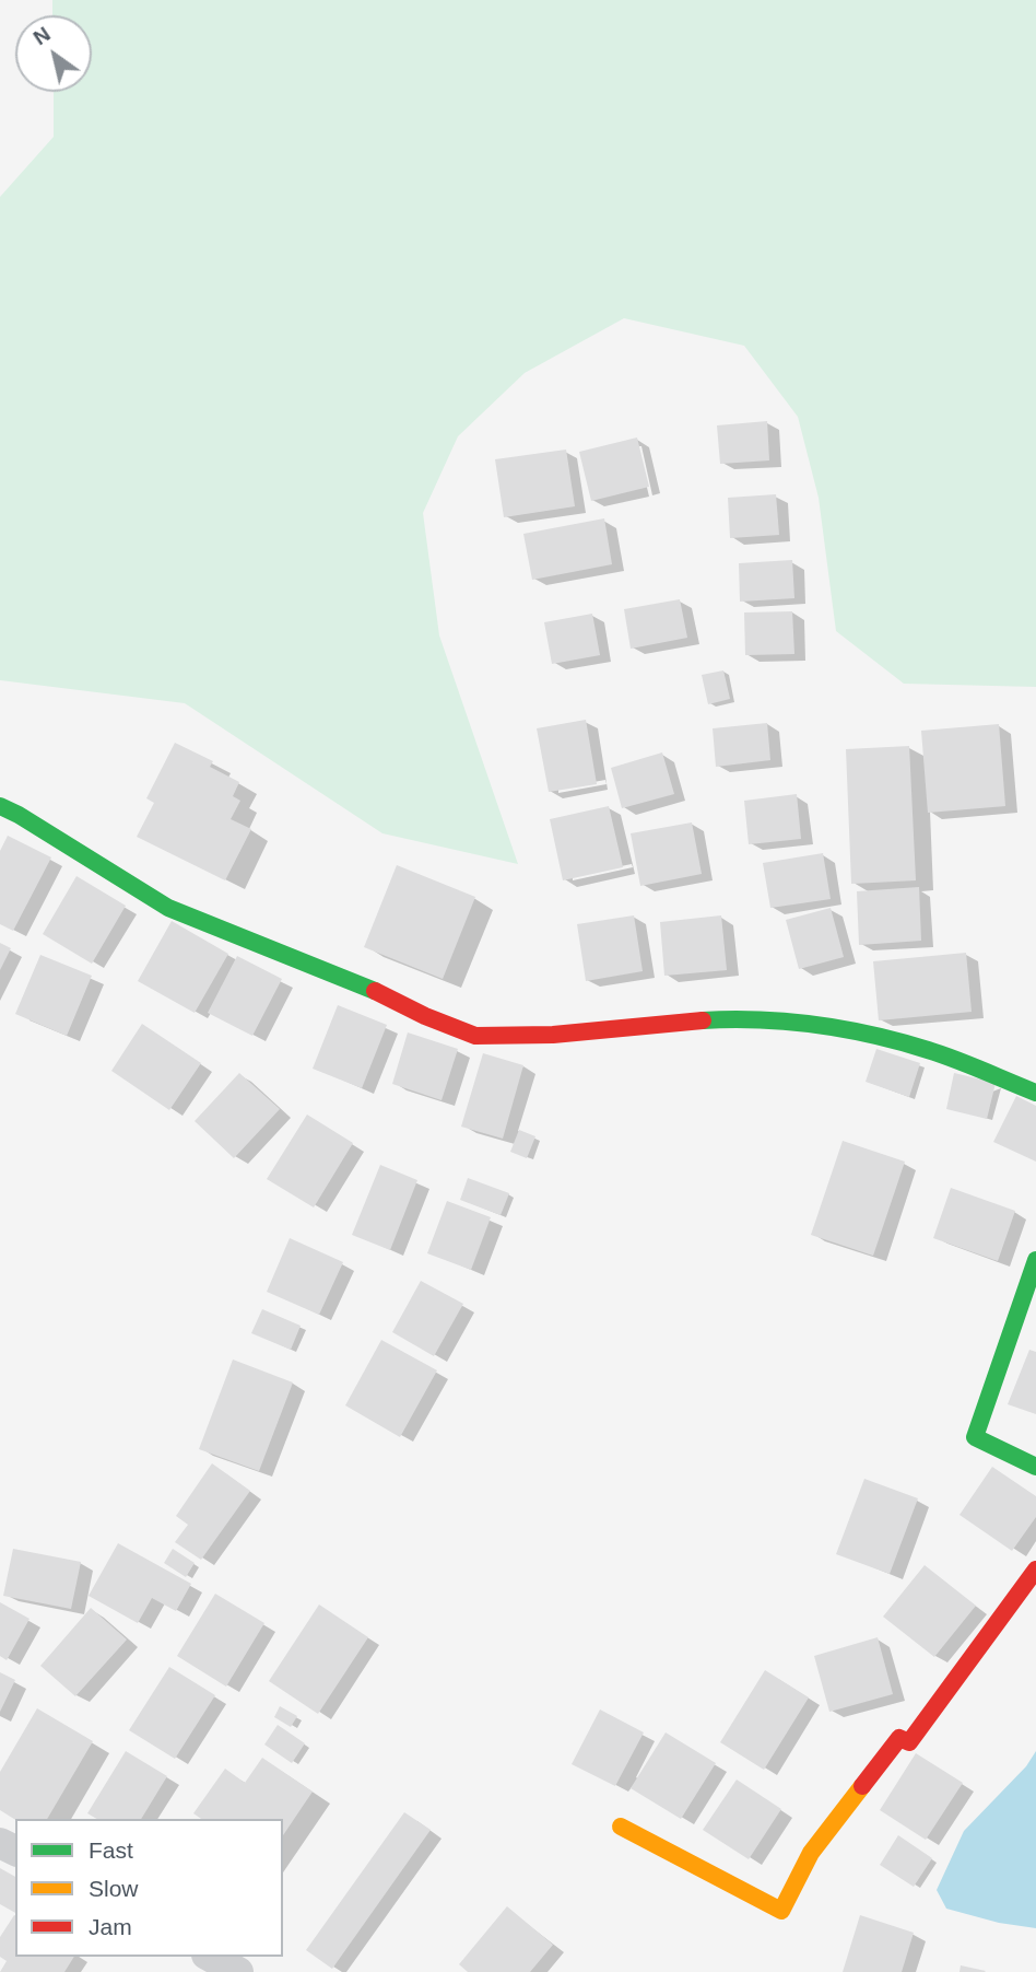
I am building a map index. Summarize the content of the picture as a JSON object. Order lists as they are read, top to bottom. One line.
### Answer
{"legend":["Fast","Slow","Jam"],"north":"top left"}
